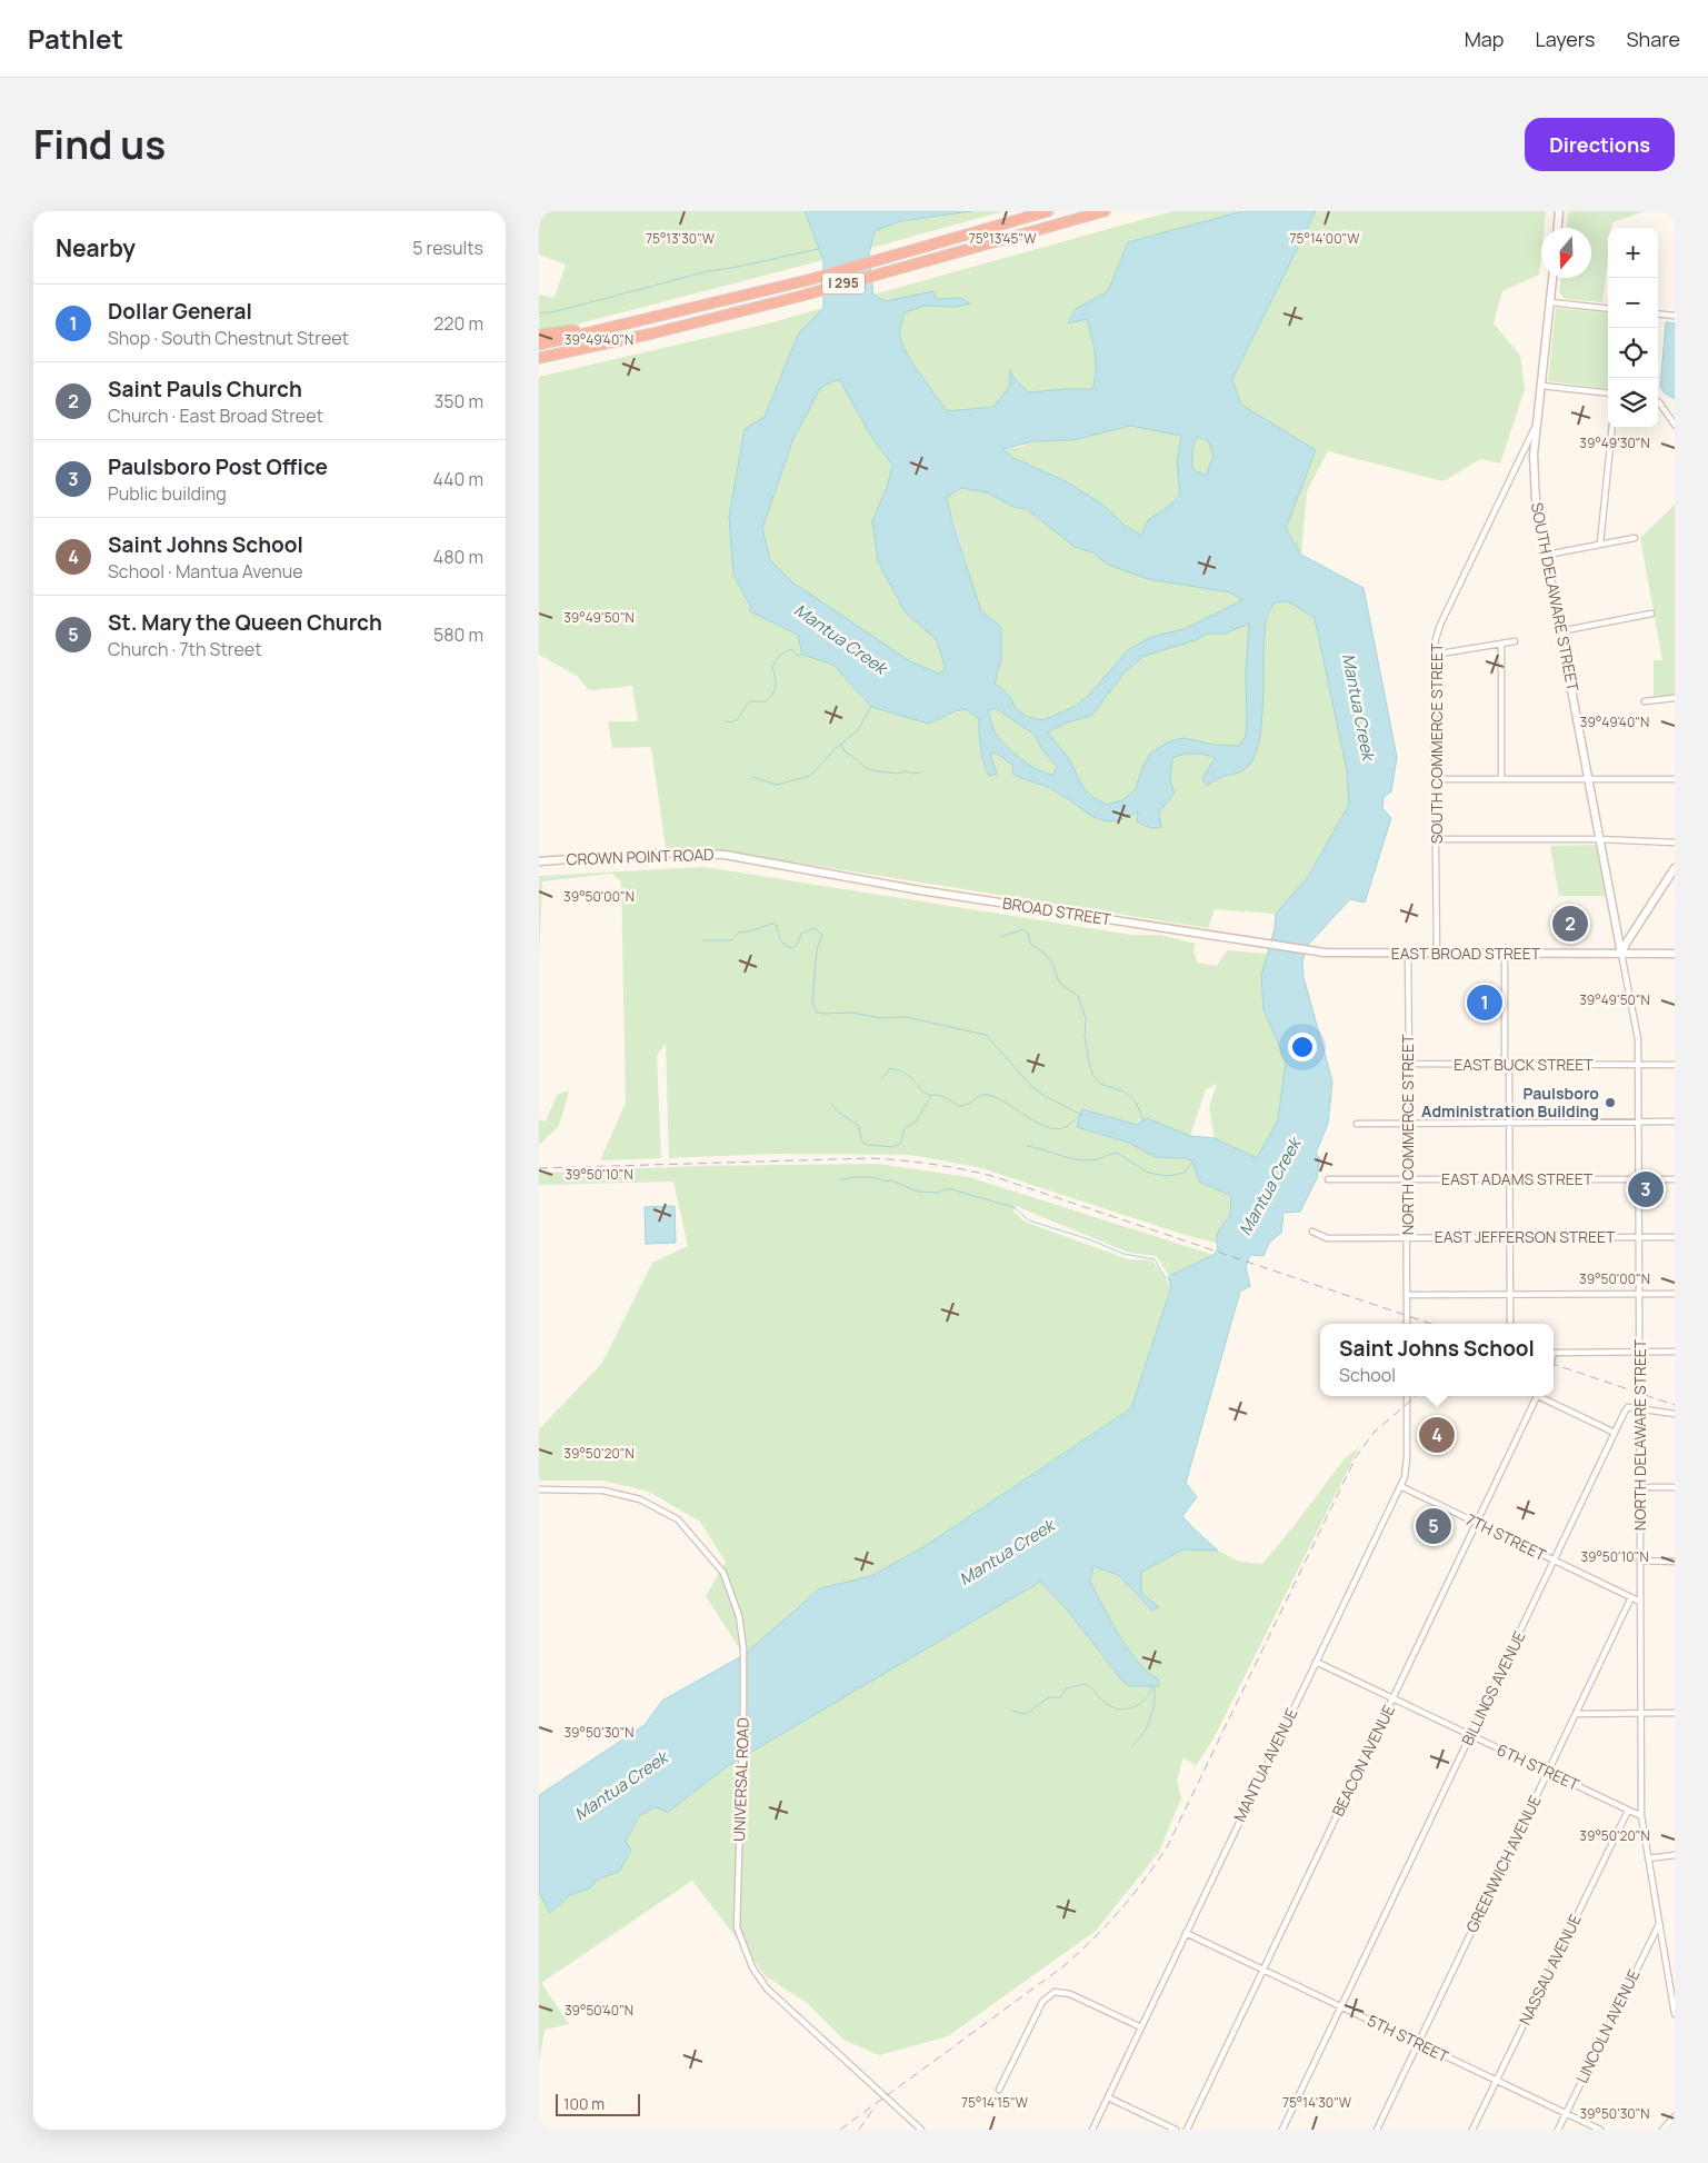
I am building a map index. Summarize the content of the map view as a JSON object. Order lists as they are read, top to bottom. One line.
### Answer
{"streets":{"highway":["I 295"],"main road":["SOUTH DELAWARE STREET","CROWN POINT ROAD","BROAD STREET","EAST BROAD STREET"],"street":["SOUTH COMMERCE STREET","EAST BUCK STREET","NORTH COMMERCE STREET","EAST ADAMS STREET","EAST JEFFERSON STREET","NORTH DELAWARE STREET","7TH STREET","BILLINGS AVENUE","BEACON AVENUE","MANTUA AVENUE","6TH STREET","UNIVERSAL ROAD","GREENWICH AVENUE","NASSAU AVENUE","LINCOLN AVENUE","5TH STREET"]},"crossings":[["SOUTH DELAWARE STREET","SOUTH COMMERCE STREET"],["SOUTH DELAWARE STREET","EAST BROAD STREET"],["SOUTH DELAWARE STREET","NORTH DELAWARE STREET"],["SOUTH COMMERCE STREET","EAST BROAD STREET"],["CROWN POINT ROAD","BROAD STREET"],["BROAD STREET","EAST BROAD STREET"],["EAST BROAD STREET","NORTH COMMERCE STREET"],["EAST BROAD STREET","NORTH DELAWARE STREET"],["EAST BUCK STREET","NORTH COMMERCE STREET"],["EAST BUCK STREET","NORTH DELAWARE STREET"],["NORTH COMMERCE STREET","EAST ADAMS STREET"],["NORTH COMMERCE STREET","EAST JEFFERSON STREET"],["EAST ADAMS STREET","NORTH DELAWARE STREET"],["EAST JEFFERSON STREET","NORTH DELAWARE STREET"],["NORTH DELAWARE STREET","7TH STREET"],["NORTH DELAWARE STREET","BILLINGS AVENUE"],["NORTH DELAWARE STREET","6TH STREET"],["NORTH DELAWARE STREET","LINCOLN AVENUE"],["7TH STREET","BILLINGS AVENUE"],["7TH STREET","BEACON AVENUE"],["7TH STREET","MANTUA AVENUE"],["7TH STREET","GREENWICH AVENUE"],["BILLINGS AVENUE","6TH STREET"],["BILLINGS AVENUE","5TH STREET"],["BEACON AVENUE","6TH STREET"],["BEACON AVENUE","5TH STREET"],["MANTUA AVENUE","6TH STREET"],["MANTUA AVENUE","5TH STREET"],["6TH STREET","GREENWICH AVENUE"],["6TH STREET","NASSAU AVENUE"],["GREENWICH AVENUE","5TH STREET"],["NASSAU AVENUE","5TH STREET"],["LINCOLN AVENUE","5TH STREET"]],"water":["Mantua Creek"],"places":["Paulsboro Administration Building"],"scale_bar":"100 m","north":"bottom","page":{"header":"Pathlet","nav":["Map","Layers","Share"],"title":"Find us","buttons":"Directions","heading":["Nearby","5 results"],"map_buttons":["+","−"],"list":[{"mark":"1","name":"Dollar General","note":"Shop · South Chestnut Street","value":"220 m"},{"mark":"2","name":"Saint Pauls Church","note":"Church · East Broad Street","value":"350 m"},{"mark":"3","name":"Paulsboro Post Office","note":"Public building","value":"440 m"},{"mark":"4","name":"Saint Johns School","note":"School · Mantua Avenue","value":"480 m"},{"mark":"5","name":"St. Mary the Queen Church","note":"Church · 7th Street","value":"580 m"}],"pins":["2","1","3","4","5"],"popup":["Saint Johns School","School"],"scale":"100 m"},"coordinates":["75°13'45\"W","75°14'00\"W","75°13'30\"W","39°49'40\"N","39°49'30\"N","39°49'50\"N","39°50'00\"N","39°50'10\"N","39°50'20\"N","39°50'30\"N","39°50'40\"N","75°14'15\"W","75°14'30\"W"]}
